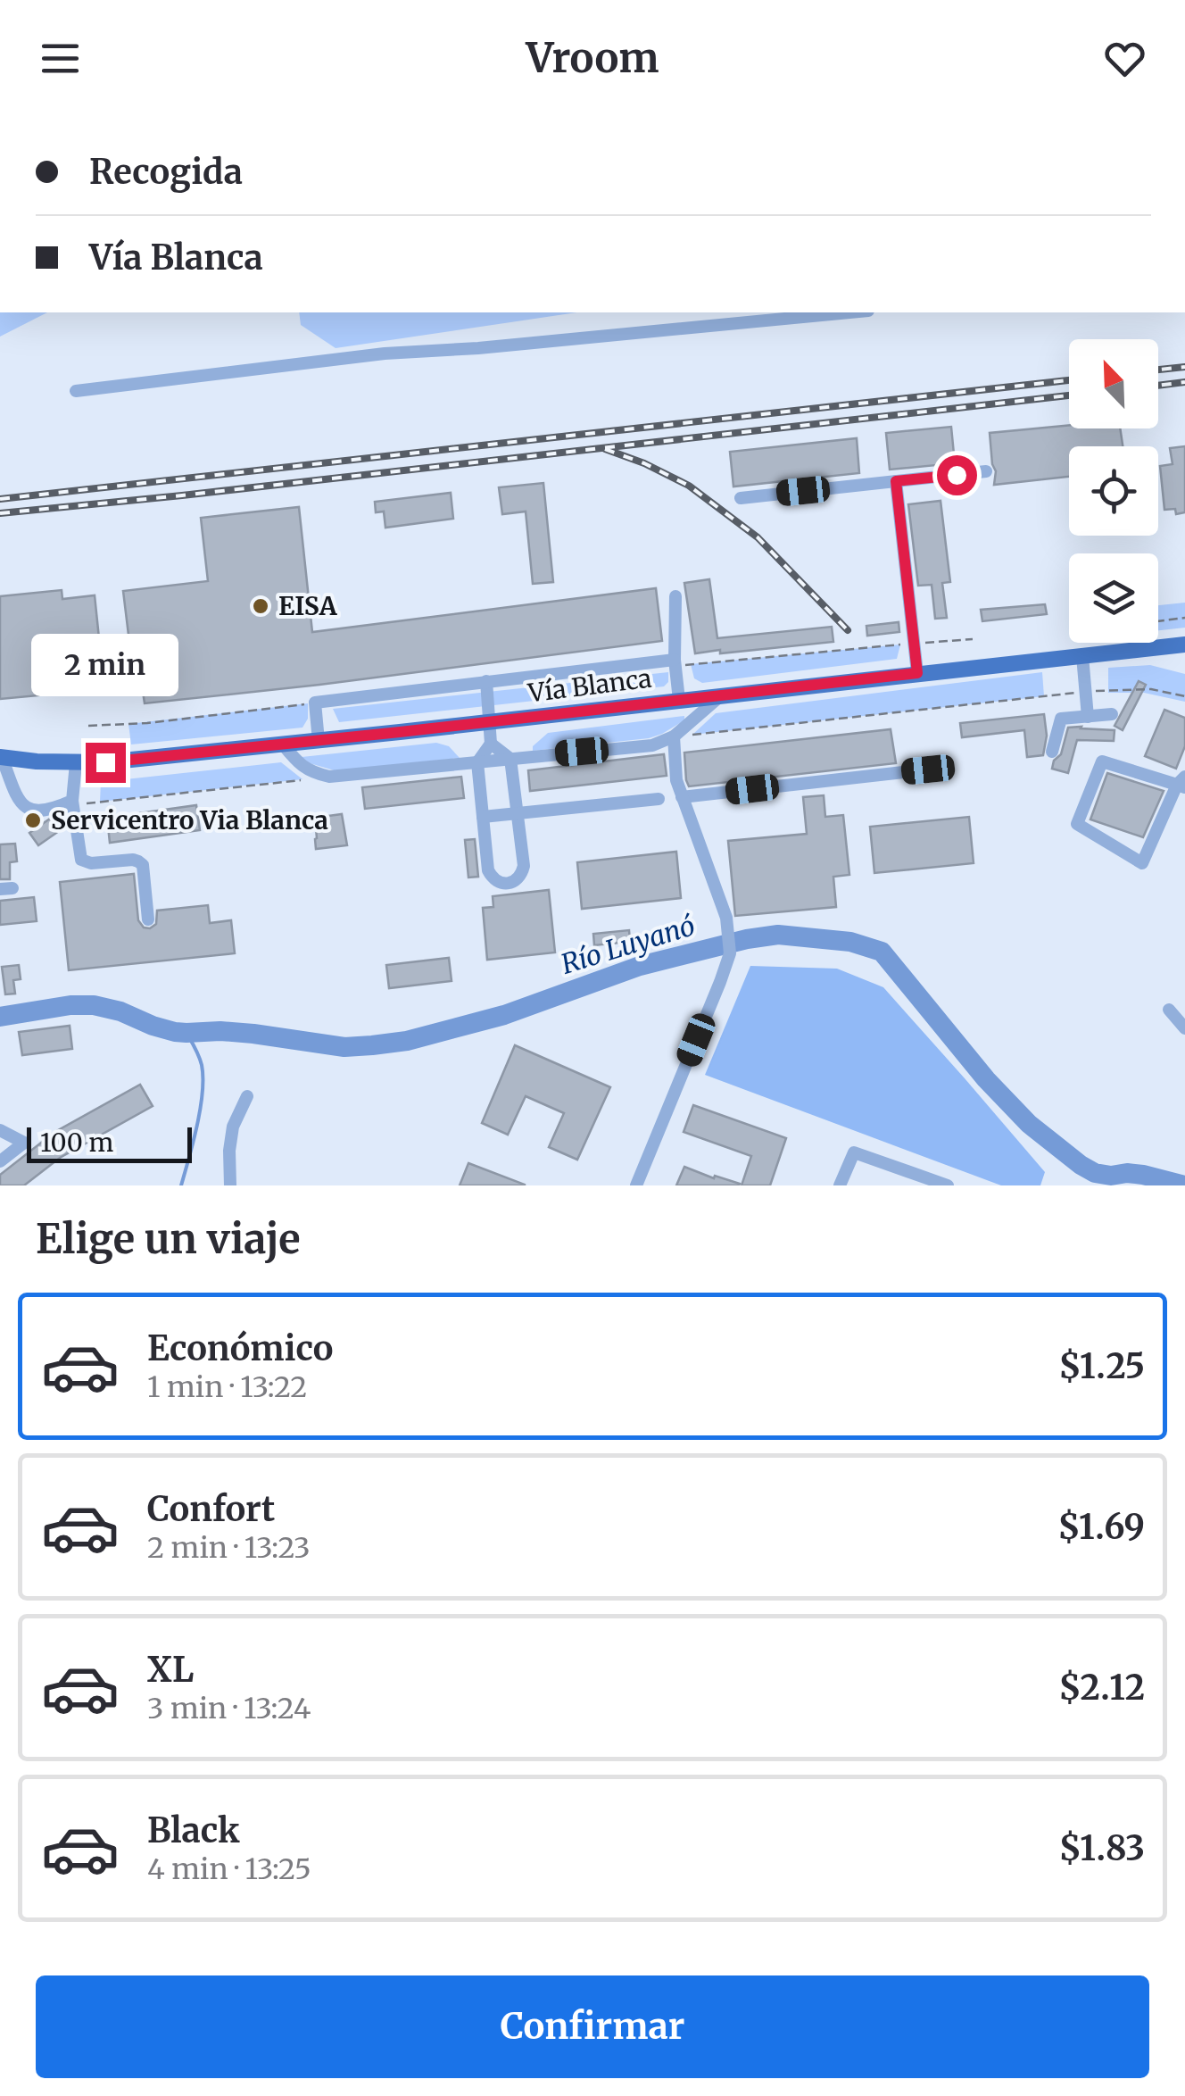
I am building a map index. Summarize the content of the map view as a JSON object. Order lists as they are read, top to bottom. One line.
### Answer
{"streets":{"main road":["Vía Blanca"]},"water":["Río Luyanó"],"places":["EISA","Servicentro Via Blanca"],"scale_bar":"100 m","north":"top left","page":{"header":"Vroom","banner":["Recogida","Vía Blanca"],"bubble":"2 min","scale":"100 m","heading":"Elige un viaje","list":[{"name":"Económico","note":"1 min · 13:22","value":"$1.25"},{"name":"Confort","note":"2 min · 13:23","value":"$1.69"},{"name":"XL","note":"3 min · 13:24","value":"$2.12"},{"name":"Black","note":"4 min · 13:25","value":"$1.83"}],"buttons":"Confirmar"}}
